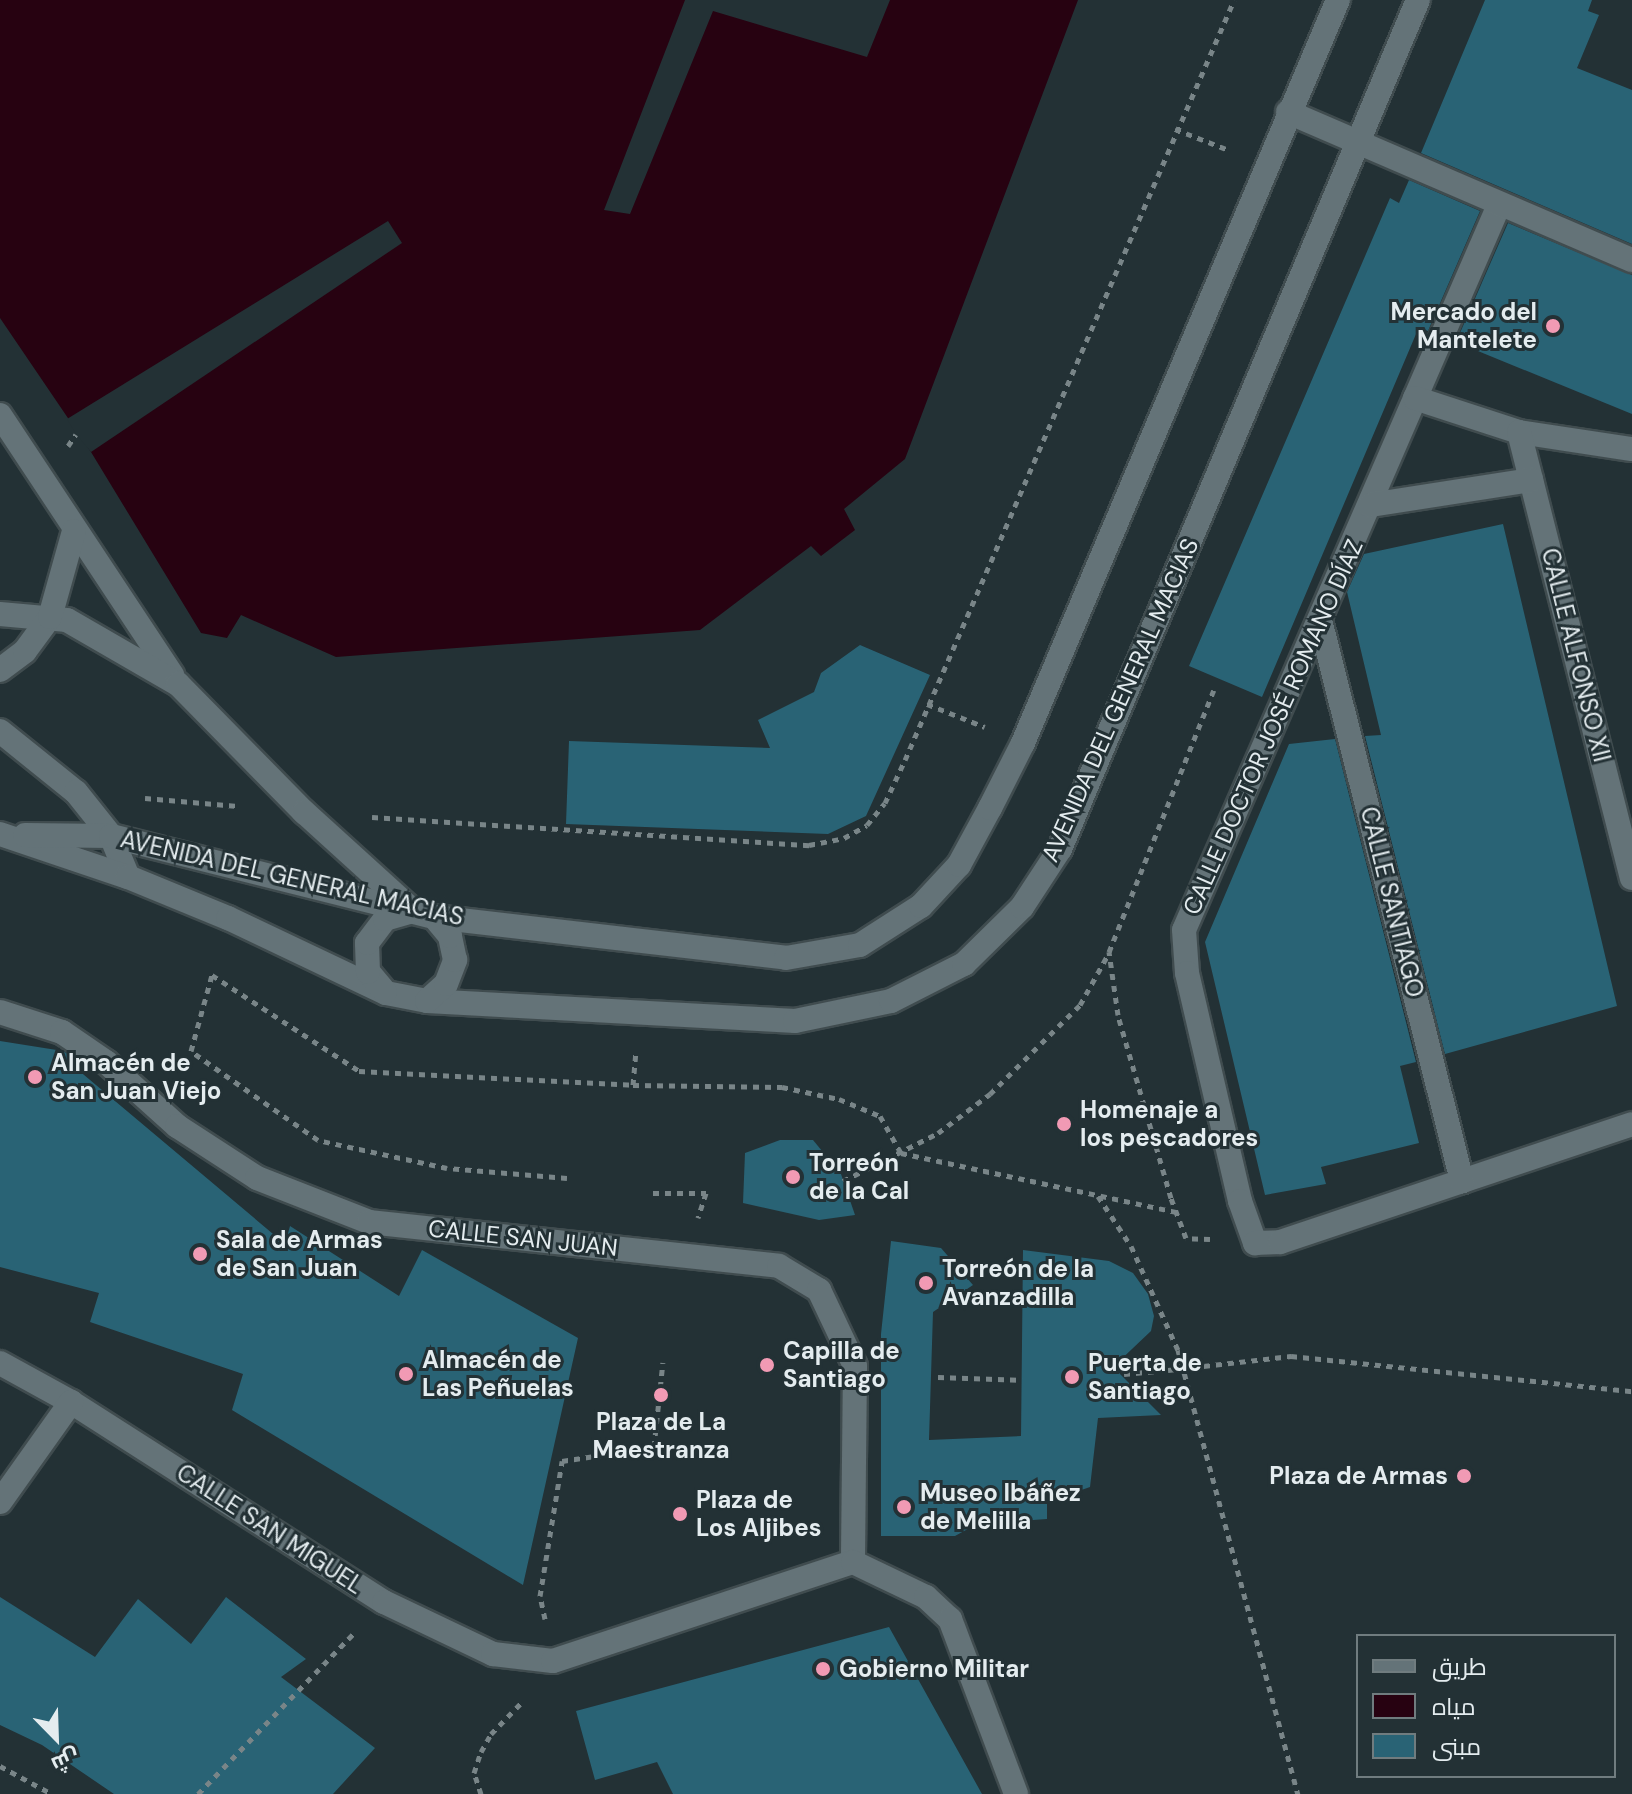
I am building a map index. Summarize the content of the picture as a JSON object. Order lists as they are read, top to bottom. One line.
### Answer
{"streets":{"street":["CALLE ALFONSO XII","AVENIDA DEL GENERAL MACIAS","CALLE DOCTOR JOSÉ ROMANO DÍAZ","CALLE SANTIAGO","CALLE SAN JUAN","CALLE SAN MIGUEL"]},"crossings":[["CALLE DOCTOR JOSÉ ROMANO DÍAZ","CALLE SANTIAGO"],["CALLE SAN JUAN","CALLE SAN MIGUEL"]],"places":["Mercado del Mantelete","Almacén de San Juan Viejo","Homenaje a los pescadores","Torreón de la Cal","Sala de Armas de San Juan","Torreón de la Avanzadilla","Capilla de Santiago","Almacén de Las Peñuelas","Puerta de Santiago","Plaza de La Maestranza","Plaza de Armas","Museo Ibáñez de Melilla","Plaza de Los Aljibes","Gobierno Militar"],"legend":["طريق","مياه","مبنى"],"north":"bottom right"}
